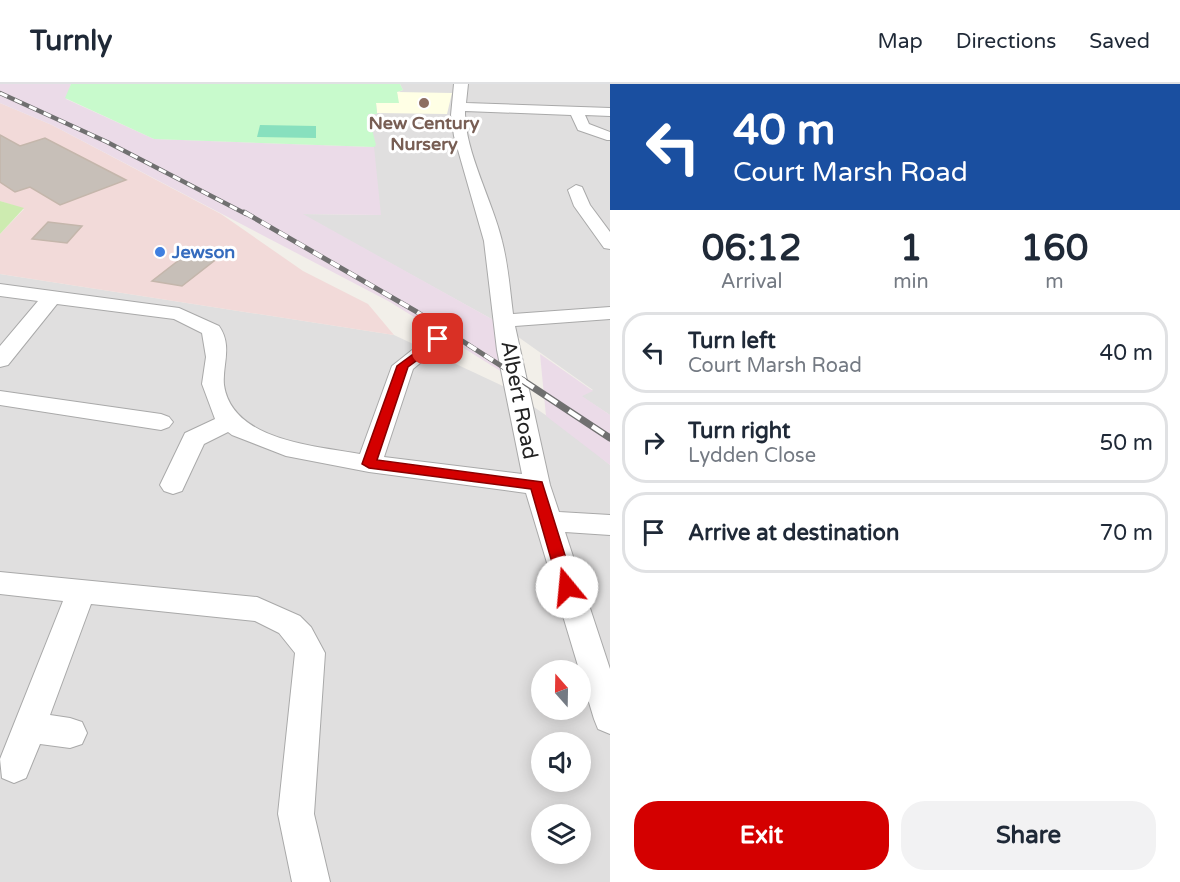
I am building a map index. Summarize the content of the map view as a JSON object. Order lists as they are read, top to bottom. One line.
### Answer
{"streets":{"street":["Albert Road"]},"places":["New Century Nursery","Jewson"],"north":"top","page":{"header":"Turnly","nav":["Map","Directions","Saved"],"turn":["40 m","Court Marsh Road"],"eta":["06:12","Arrival","1","min","160","m"],"list":[{"name":"Turn left","note":"Court Marsh Road","value":"40 m"},{"name":"Turn right","note":"Lydden Close","value":"50 m"},{"name":"Arrive at destination","value":"70 m"}],"buttons":["Exit","Share"]}}
